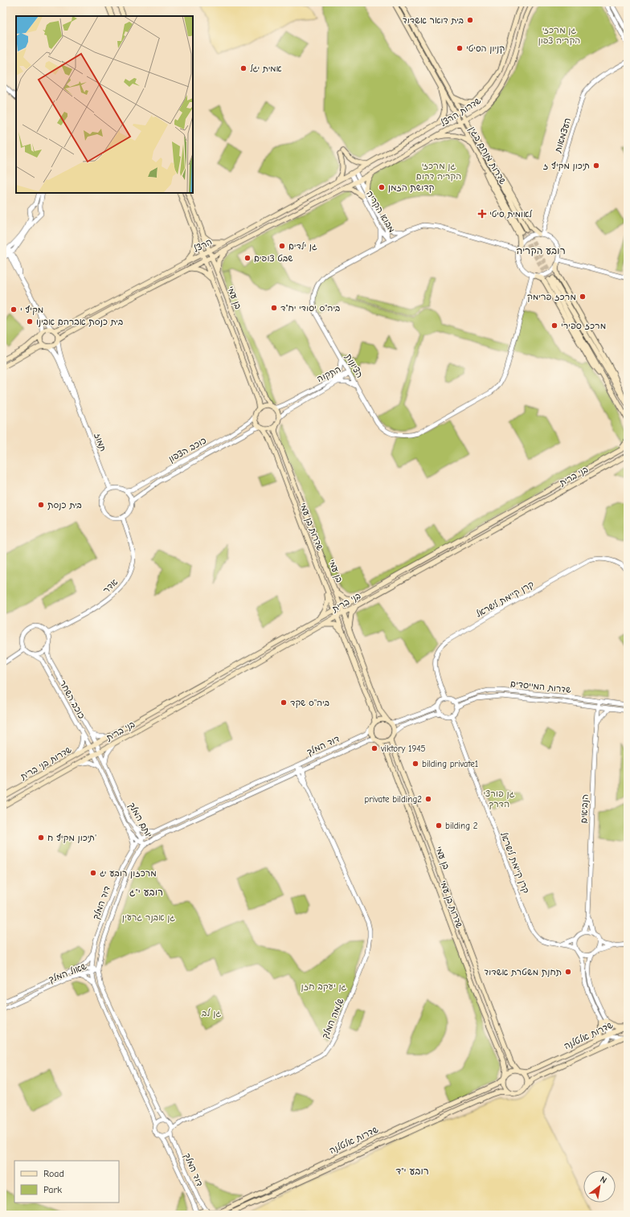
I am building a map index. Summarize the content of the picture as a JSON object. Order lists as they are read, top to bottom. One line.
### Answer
{"streets":{"main road":["שדרות הרצל","שדרות מנחם בגין","הרצל","בן עמי","בני ברית","שדרות בן עמי","שדרות בני ברית","שדרות אלטלנה"],"street":["העצמאות","מבוא הקריה","הציונות","התקוה","תמוז","כוכב הצפון","אדר","קרן קיימת לישראל","שדרות המייסדים","כוכב השחר","דוד המלך","הנביאים","יותם המלך","שאול המלך","שלמה המלך"]},"crossings":[["שדרות הרצל","שדרות מנחם בגין"],["שדרות הרצל","מבוא הקריה"],["שדרות הרצל","הרצל"],["העצמאות","הציונות"],["מבוא הקריה","הרצל"],["מבוא הקריה","הציונות"],["הרצל","בן עמי"],["הרצל","תמוז"],["בן עמי","התקוה"],["בן עמי","כוכב הצפון"],["בן עמי","בני ברית"],["בן עמי","שדרות בן עמי"],["בן עמי","דוד המלך"],["בן עמי","שדרות אלטלנה"],["הציונות","התקוה"],["התקוה","כוכב הצפון"],["התקוה","שדרות בן עמי"],["תמוז","כוכב הצפון"],["תמוז","אדר"],["כוכב הצפון","שדרות בן עמי"],["כוכב הצפון","אדר"],["בני ברית","שדרות בן עמי"],["בני ברית","כוכב השחר"],["בני ברית","שדרות בני ברית"],["בני ברית","יותם המלך"],["שדרות בן עמי","דוד המלך"],["שדרות בן עמי","שדרות אלטלנה"],["אדר","כוכב השחר"],["קרן קיימת לישראל","שדרות המייסדים"],["קרן קיימת לישראל","הנביאים"],["שדרות המייסדים","הנביאים"],["כוכב השחר","שדרות בני ברית"],["כוכב השחר","יותם המלך"],["דוד המלך","יותם המלך"],["דוד המלך","שאול המלך"],["דוד המלך","שלמה המלך"],["דוד המלך","שדרות אלטלנה"],["שדרות בני ברית","יותם המלך"]],"districts":["רובע הקריה","רובע י\"ג","רובע י\"ד"],"parks":["גן מרכזי הקריה צפון","גן מרכזי הקריה דרום","גן פורצי הדרך","גן אבנר גרעין","גן יעקב חזן","גן לב"],"places":{"other":["בית דואר אשדוד","קניון הסיטי","אמית יגל","תיכון מקיף ז","קדושת הזמן","גן ילדים","שבט צופים","מרכז פרימק","ביה\"ס יסודי יח\"ד","מקיף י","בית כנסת אברהם אבינו","מרכז ספירי","בית כנסת","ביה\"ס שקד","viktory 1945","bilding private1","private bilding2","bilding 2","תיכון מקיף ח'","מרכזון רובע יג","תחנת משטרת אשדוד"],"health":["לאומית סיטי"]},"legend":["Road","Park"],"north":"top right"}
